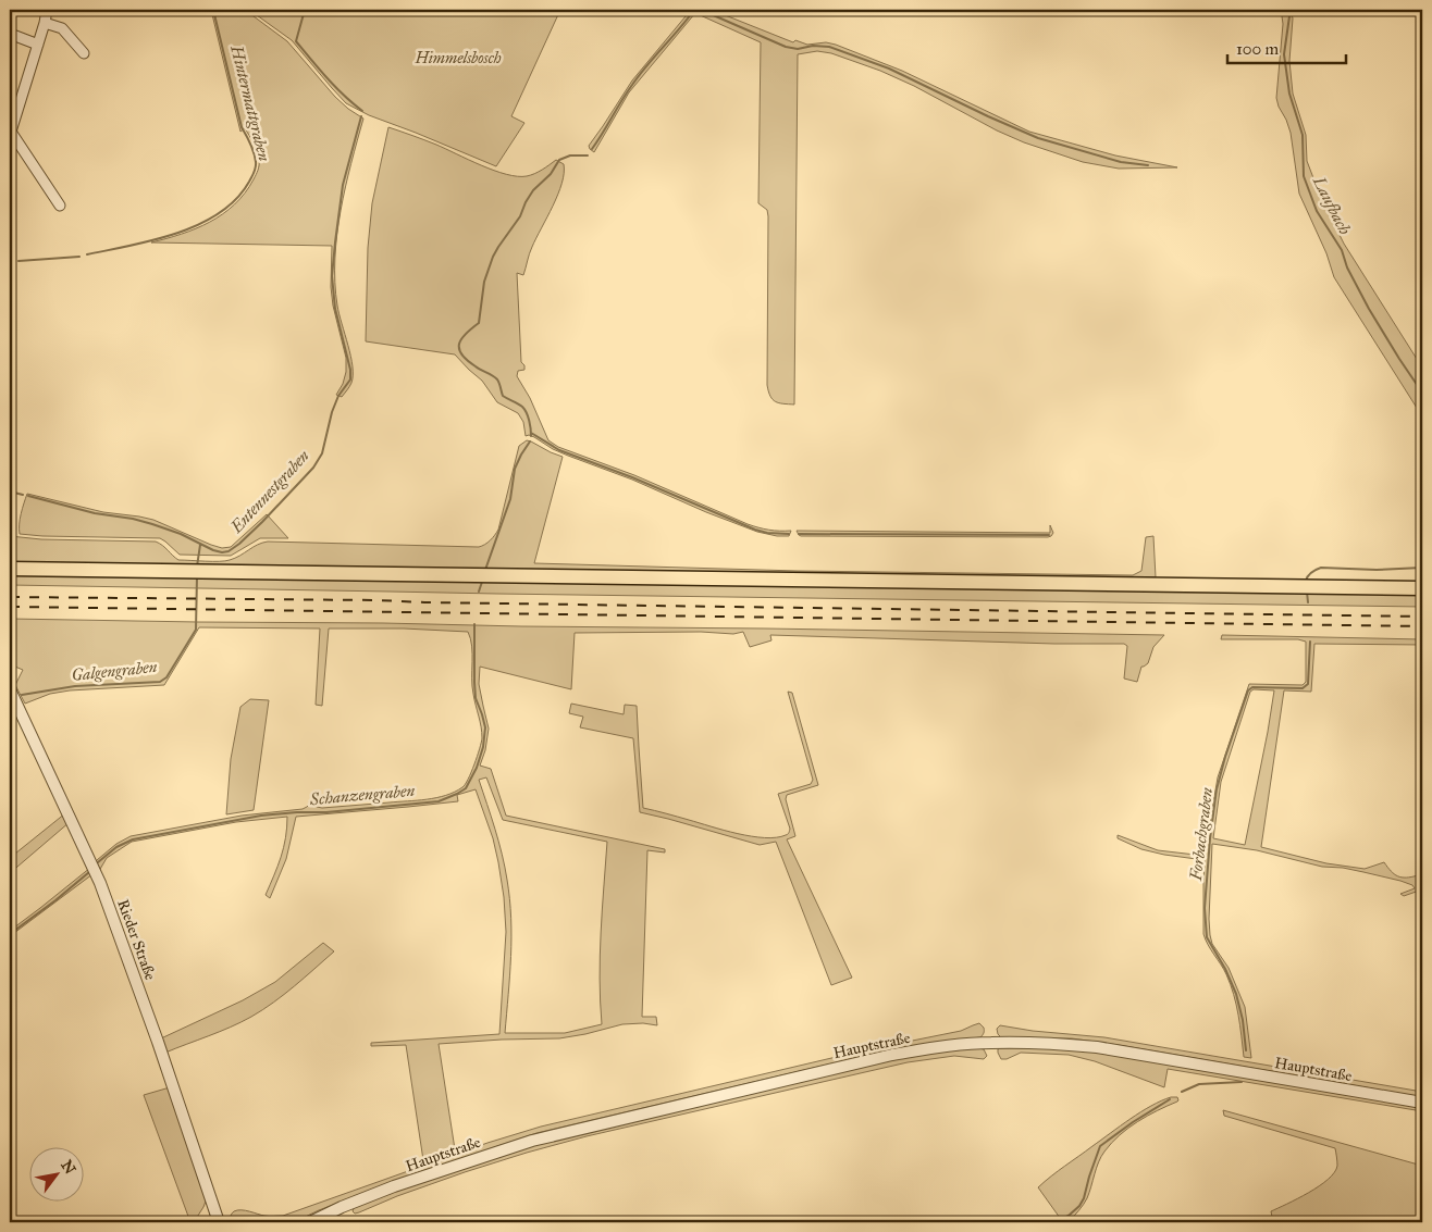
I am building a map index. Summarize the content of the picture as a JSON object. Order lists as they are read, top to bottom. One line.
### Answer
{"streets":{"street":["Rieder Straße","Hauptstraße"]},"water":["Hintermattgraben","Laufbach","Entennestgraben","Galgengraben","Schanzengraben","Forbachgraben"],"parks":["Himmelsbosch"],"scale_bar":"100 m","north":"top right"}
